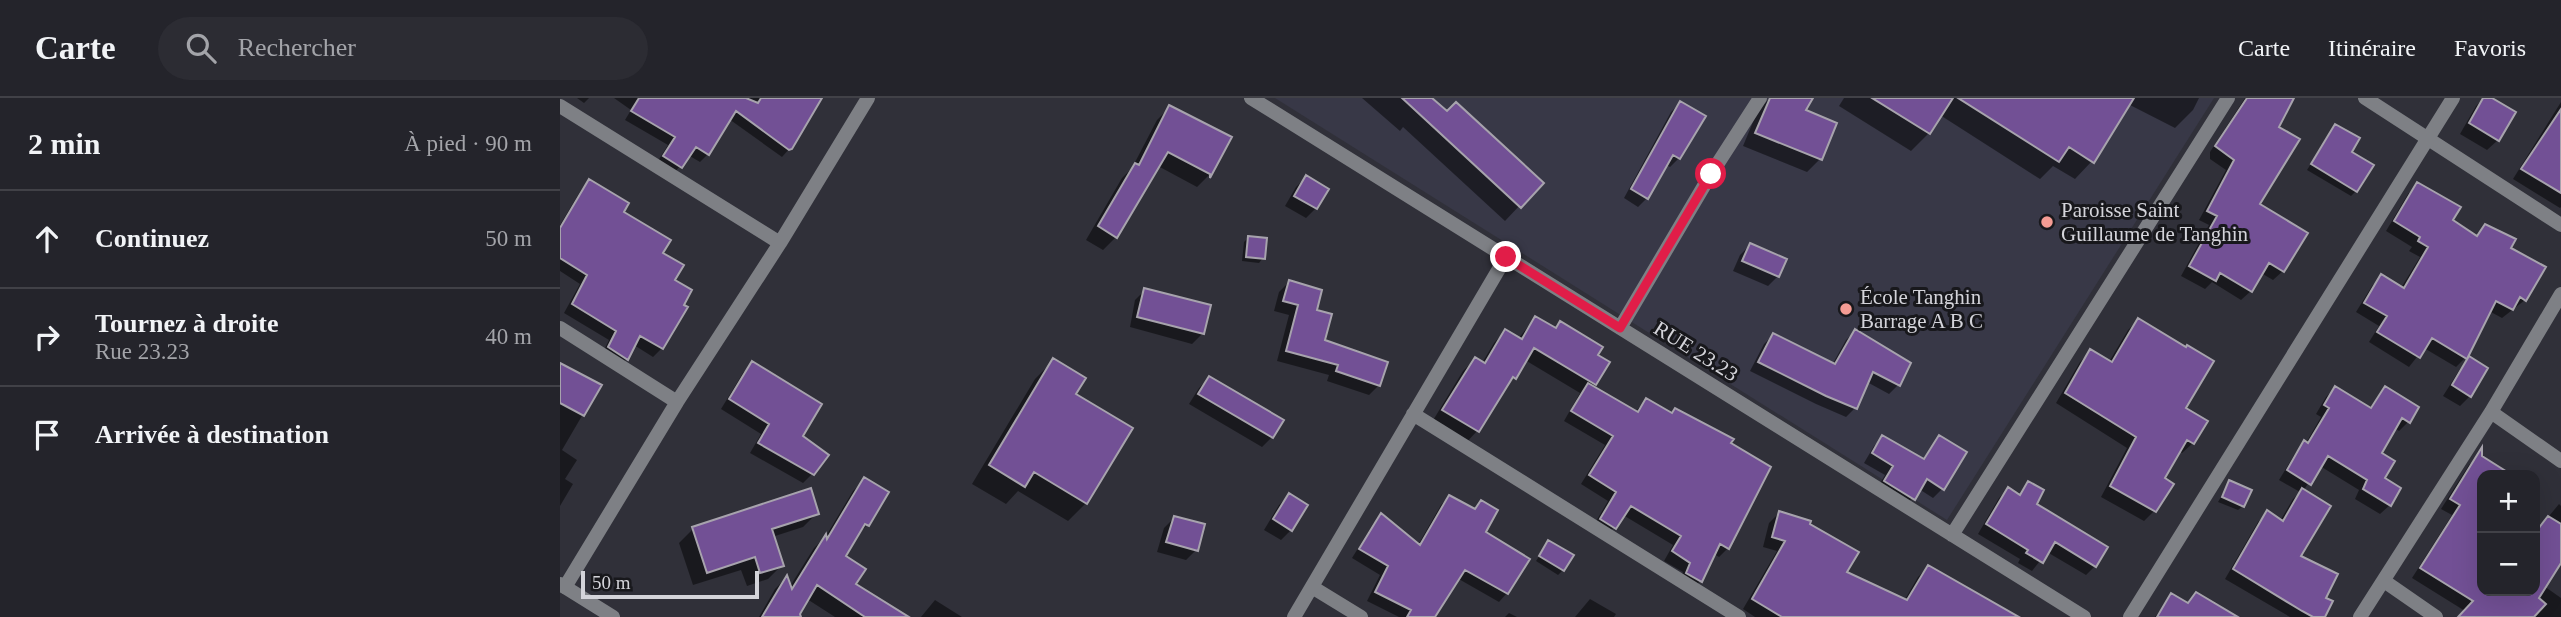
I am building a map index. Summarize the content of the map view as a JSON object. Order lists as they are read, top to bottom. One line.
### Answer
{"streets":{"street":["RUE 23.23"]},"places":["Paroisse Saint Guillaume de Tanghin","École Tanghin Barrage A B C"],"scale_bar":"50 m","page":{"header":"Carte","search":"Rechercher","nav":["Carte","Itinéraire","Favoris"],"heading":["2 min","À pied · 90 m"],"list":[["Continuez","50 m"],["Tournez à droite","Rue 23.23","40 m"],"Arrivée à destination"],"map_buttons":["+","−"],"scale":"50 m"}}
